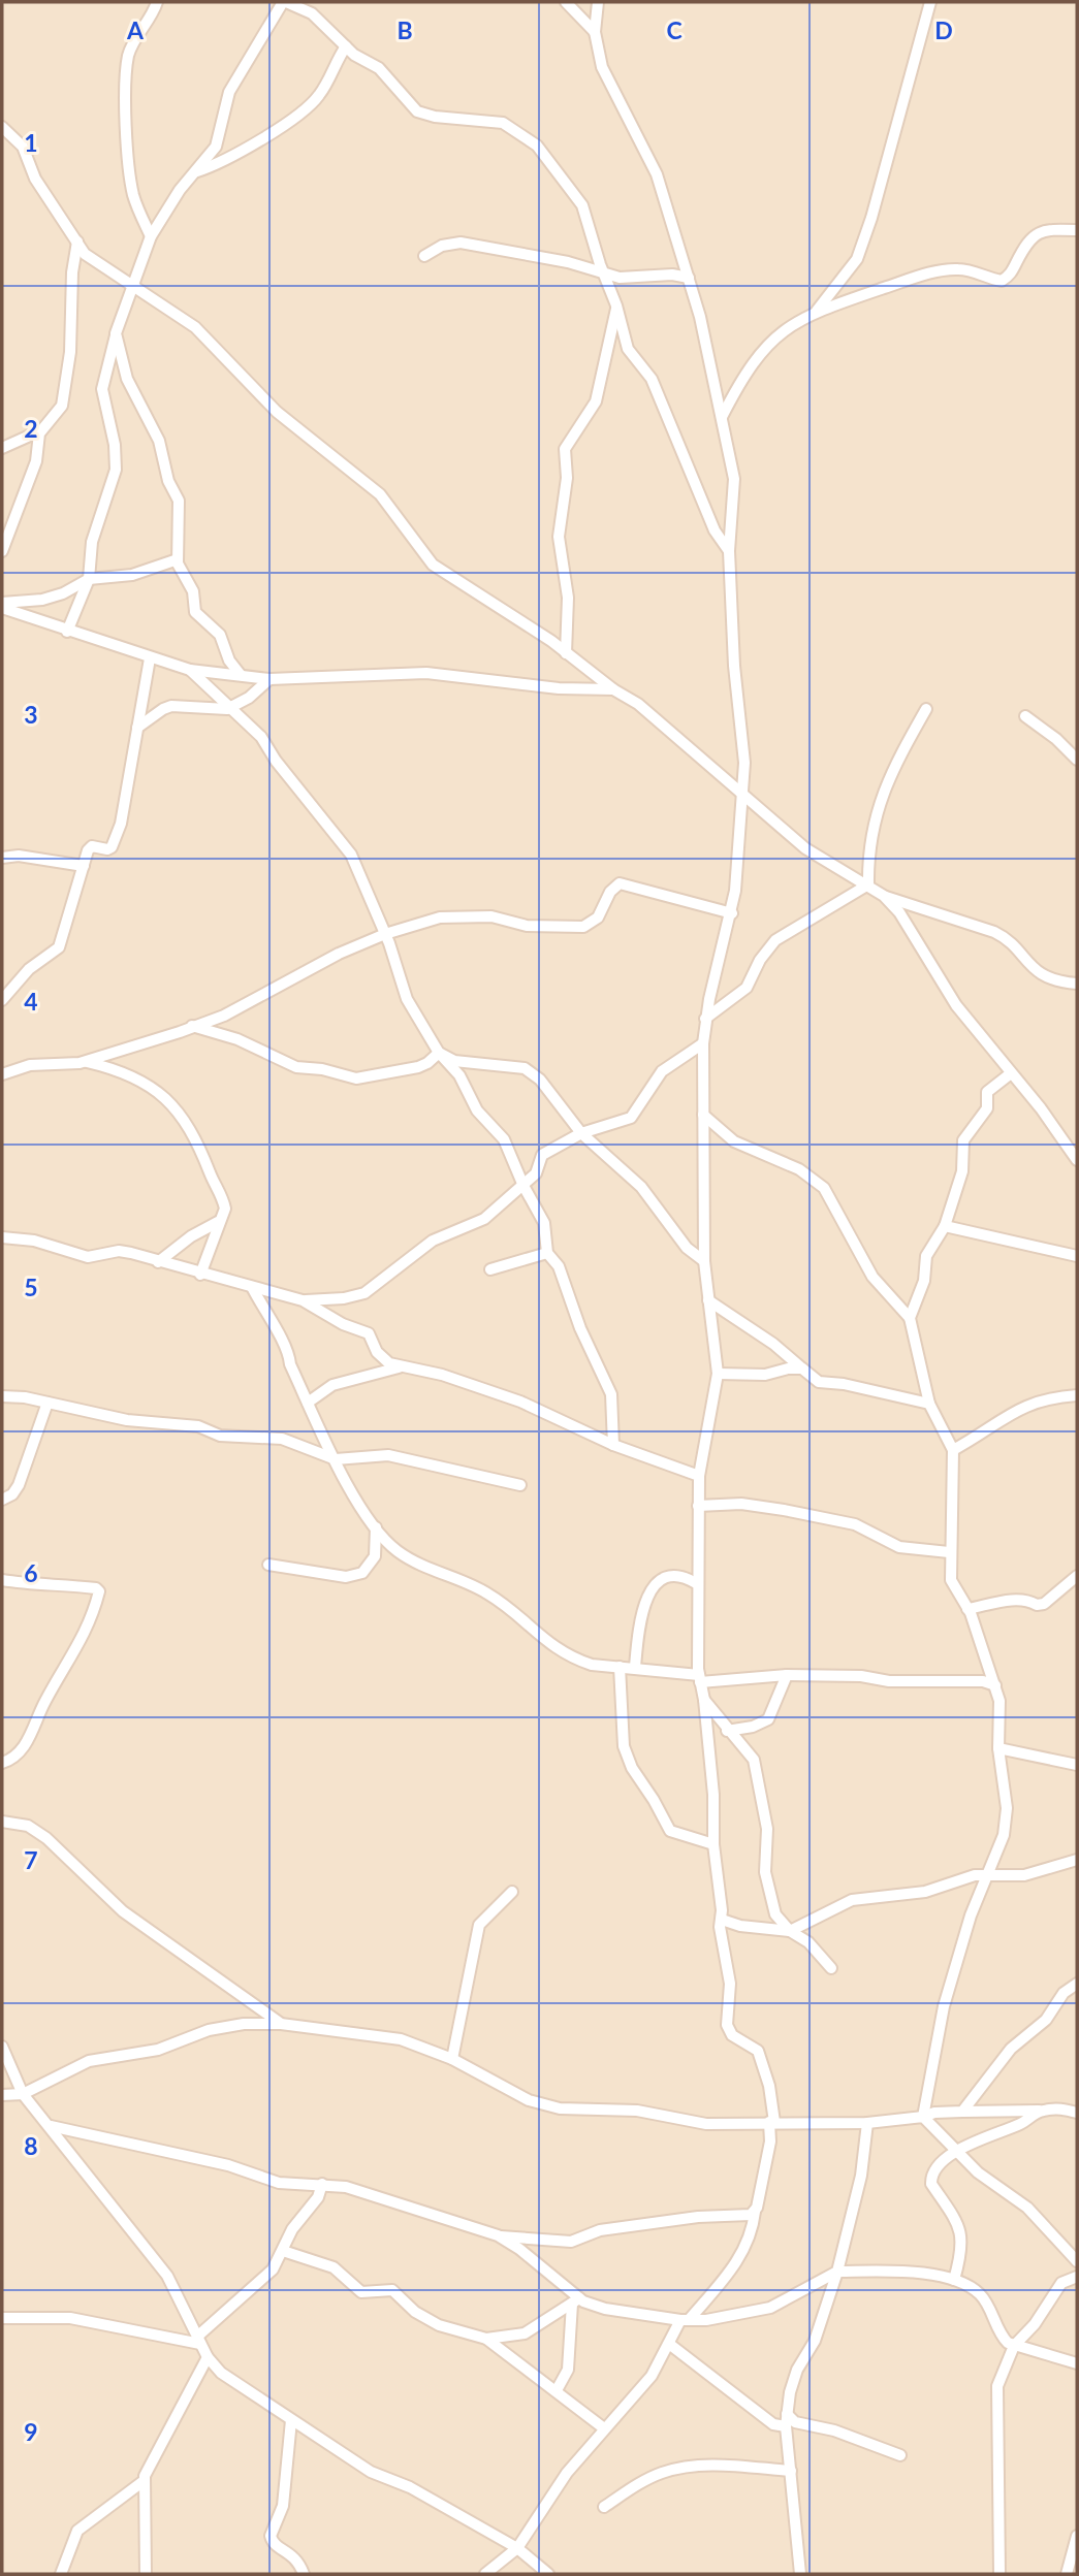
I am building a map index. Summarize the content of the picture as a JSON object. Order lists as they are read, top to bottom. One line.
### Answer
{"grid":{"columns":["A","B","C","D"],"rows":["1","2","3","4","5","6","7","8","9"]}}
